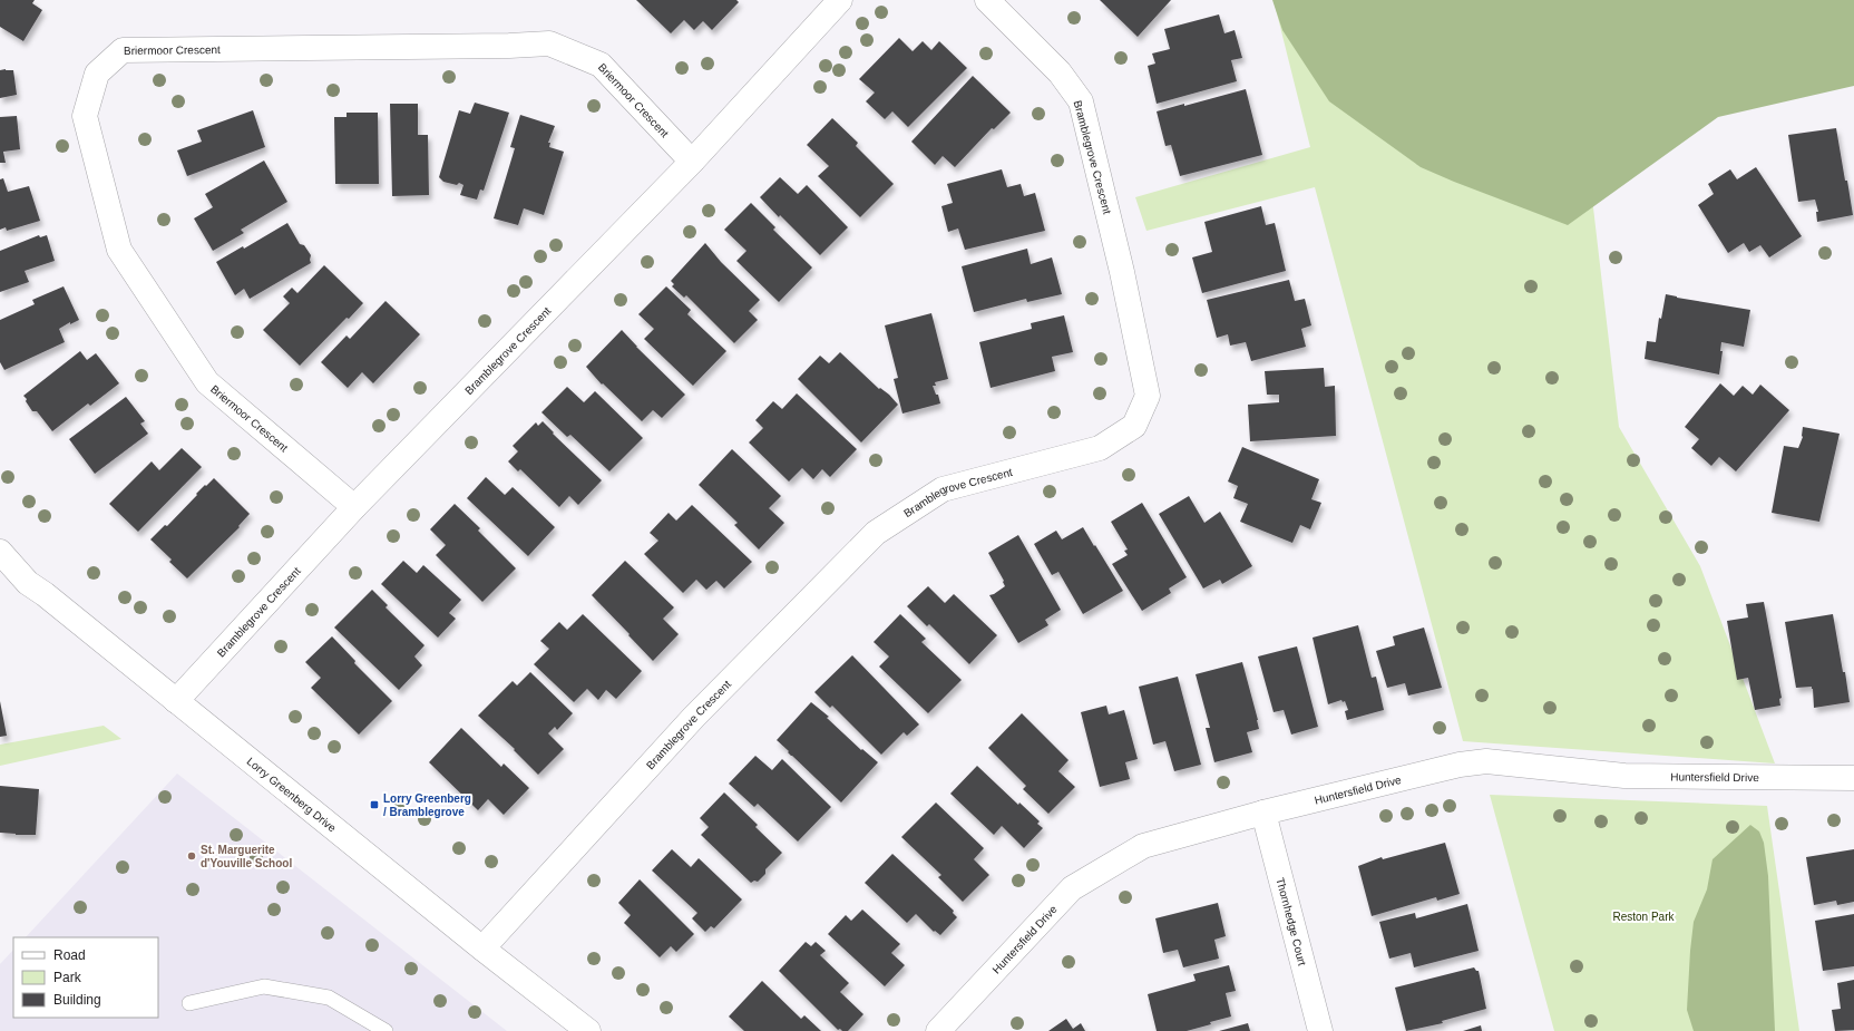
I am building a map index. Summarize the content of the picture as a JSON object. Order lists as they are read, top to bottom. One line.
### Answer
{"streets":{"street":["Briermoor Crescent","Bramblegrove Crescent","Huntersfield Drive","Lorry Greenberg Drive","Thornhedge Court"]},"crossings":[["Briermoor Crescent","Bramblegrove Crescent"],["Bramblegrove Crescent","Lorry Greenberg Drive"],["Huntersfield Drive","Thornhedge Court"]],"parks":["Reston Park"],"places":{"transit":["Lorry Greenberg / Bramblegrove"],"other":["St. Marguerite d'Youville School"]},"legend":["Road","Park","Building"]}
